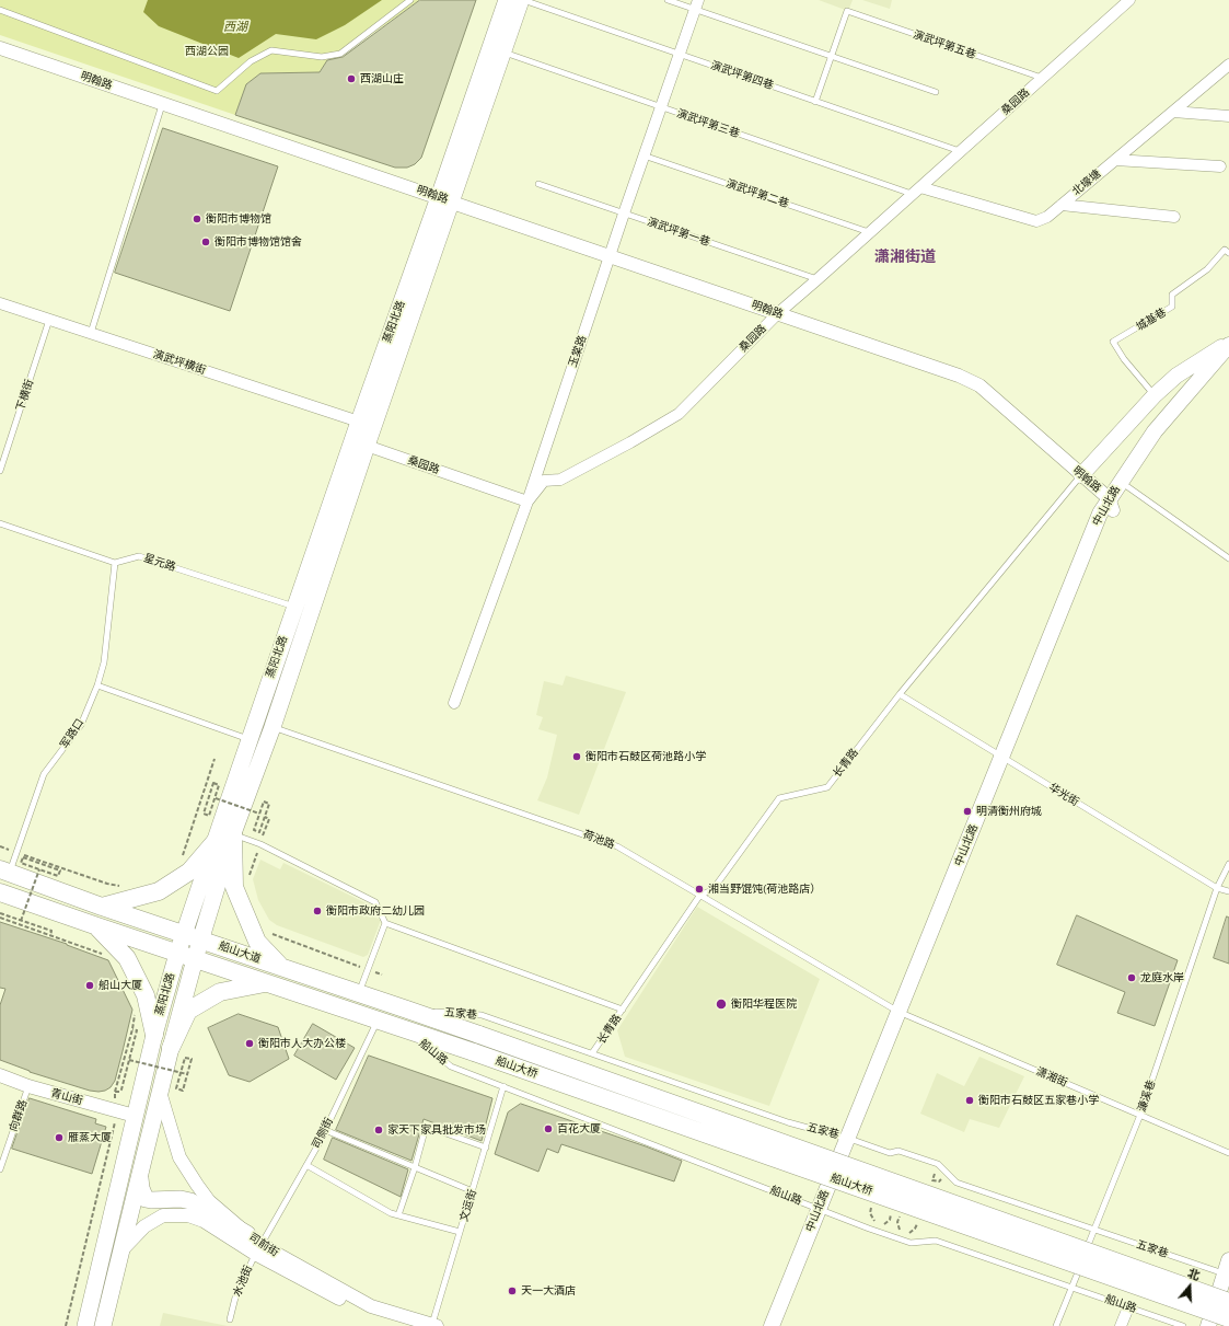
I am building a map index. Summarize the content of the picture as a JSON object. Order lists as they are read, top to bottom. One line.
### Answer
{"streets":{"highway":["船山大道","船山大桥"],"main road":["蒸阳北路","中山北路"],"street":["明翰路","桑园路","北壕塘","玉棠路","演武坪横街","青山街","司前街"],"lane":["演武坪第五巷","演武坪第四巷","演武坪第三巷","演武坪第二巷","演武坪第一巷","城基巷","下横街","星元路","军路口","长青路","华光街","荷池路","五家巷","船山路","潇湘街","濂溪巷","向群路","司侧街","文运街","水池街"]},"crossings":[["演武坪第五巷","桑园路"],["演武坪第四巷","桑园路"],["演武坪第四巷","蒸阳北路"],["演武坪第四巷","玉棠路"],["明翰路","桑园路"],["明翰路","蒸阳北路"],["明翰路","玉棠路"],["明翰路","中山北路"],["明翰路","长青路"],["桑园路","演武坪第三巷"],["桑园路","北壕塘"],["桑园路","演武坪第二巷"],["桑园路","演武坪第一巷"],["桑园路","蒸阳北路"],["桑园路","玉棠路"],["演武坪第三巷","北壕塘"],["演武坪第三巷","蒸阳北路"],["演武坪第三巷","玉棠路"],["演武坪第二巷","玉棠路"],["演武坪第一巷","玉棠路"],["城基巷","中山北路"],["蒸阳北路","演武坪横街"],["蒸阳北路","星元路"],["蒸阳北路","荷池路"],["蒸阳北路","船山大道"],["蒸阳北路","青山街"],["蒸阳北路","司前街"],["演武坪横街","下横街"],["中山北路","长青路"],["中山北路","华光街"],["中山北路","荷池路"],["中山北路","五家巷"],["中山北路","船山路"],["中山北路","潇湘街"],["星元路","军路口"],["军路口","船山大道"],["长青路","华光街"],["长青路","荷池路"],["长青路","五家巷"],["华光街","濂溪巷"],["荷池路","潇湘街"],["船山大道","五家巷"],["船山大道","船山路"],["船山大道","船山大桥"],["船山大道","司侧街"],["五家巷","濂溪巷"],["船山路","濂溪巷"],["船山路","文运街"],["潇湘街","濂溪巷"],["青山街","向群路"],["司侧街","司前街"],["司侧街","水池街"],["文运街","司前街"],["司前街","水池街"]],"districts":["潇湘街道"],"water":["西湖"],"parks":["西湖公园"],"places":["西湖山庄","衡阳市博物馆","衡阳市博物馆馆舍","衡阳市石鼓区荷池路小学","明清衡州府城","湘当野馄饨(荷池路店）","衡阳市政府二幼儿园","龙庭水岸","船山大厦","衡阳华程医院","衡阳市人大办公楼","衡阳市石鼓区五家巷小学","百花大厦","家天下家具批发市场","雁蒸大厦","天一大酒店"],"north":"top"}
